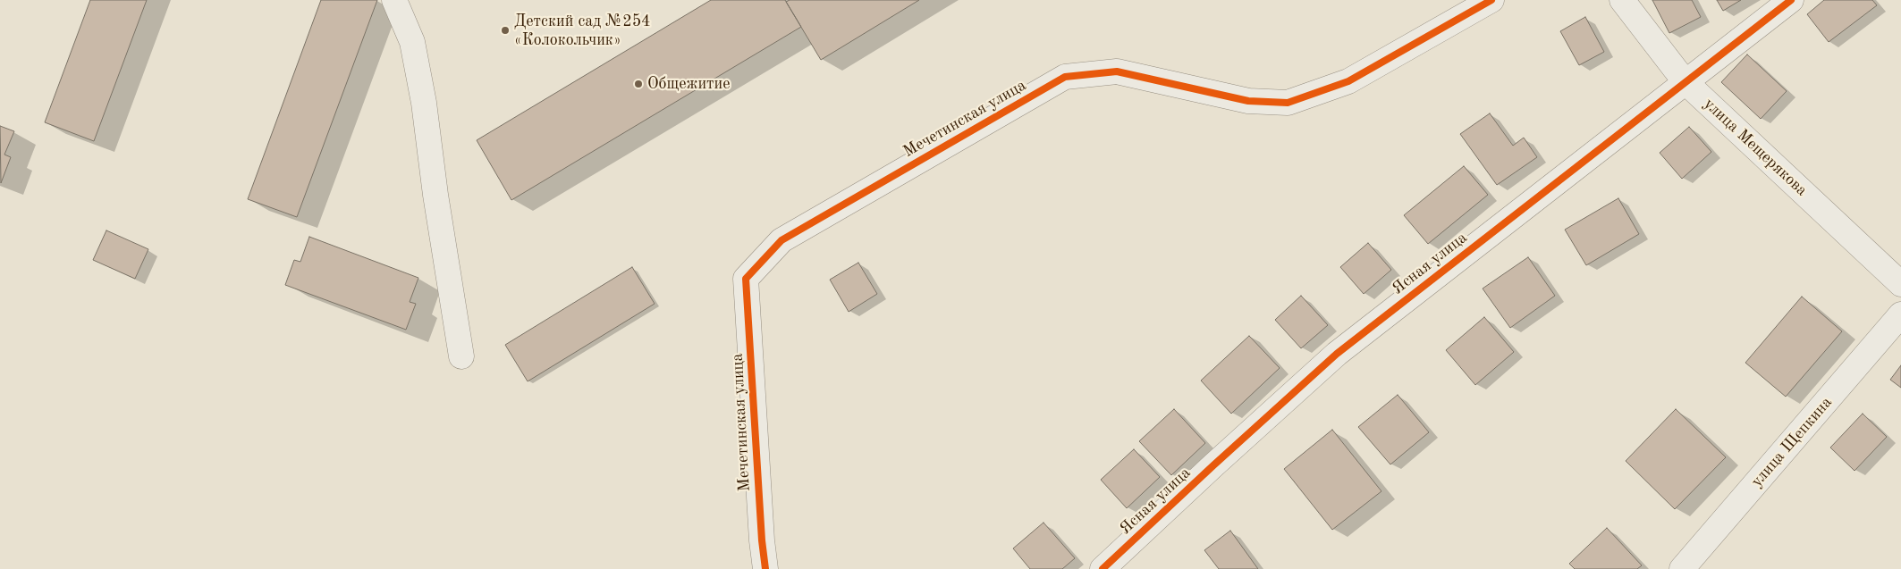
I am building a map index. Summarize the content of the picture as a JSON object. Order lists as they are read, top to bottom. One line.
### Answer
{"streets":{"street":["Мечетинская улица","улица Мещерякова","Ясная улица","улица Щепкина"]},"crossings":[["улица Мещерякова","Ясная улица"]],"places":["Детский сад №254 «Колокольчик»","Общежитие"]}
